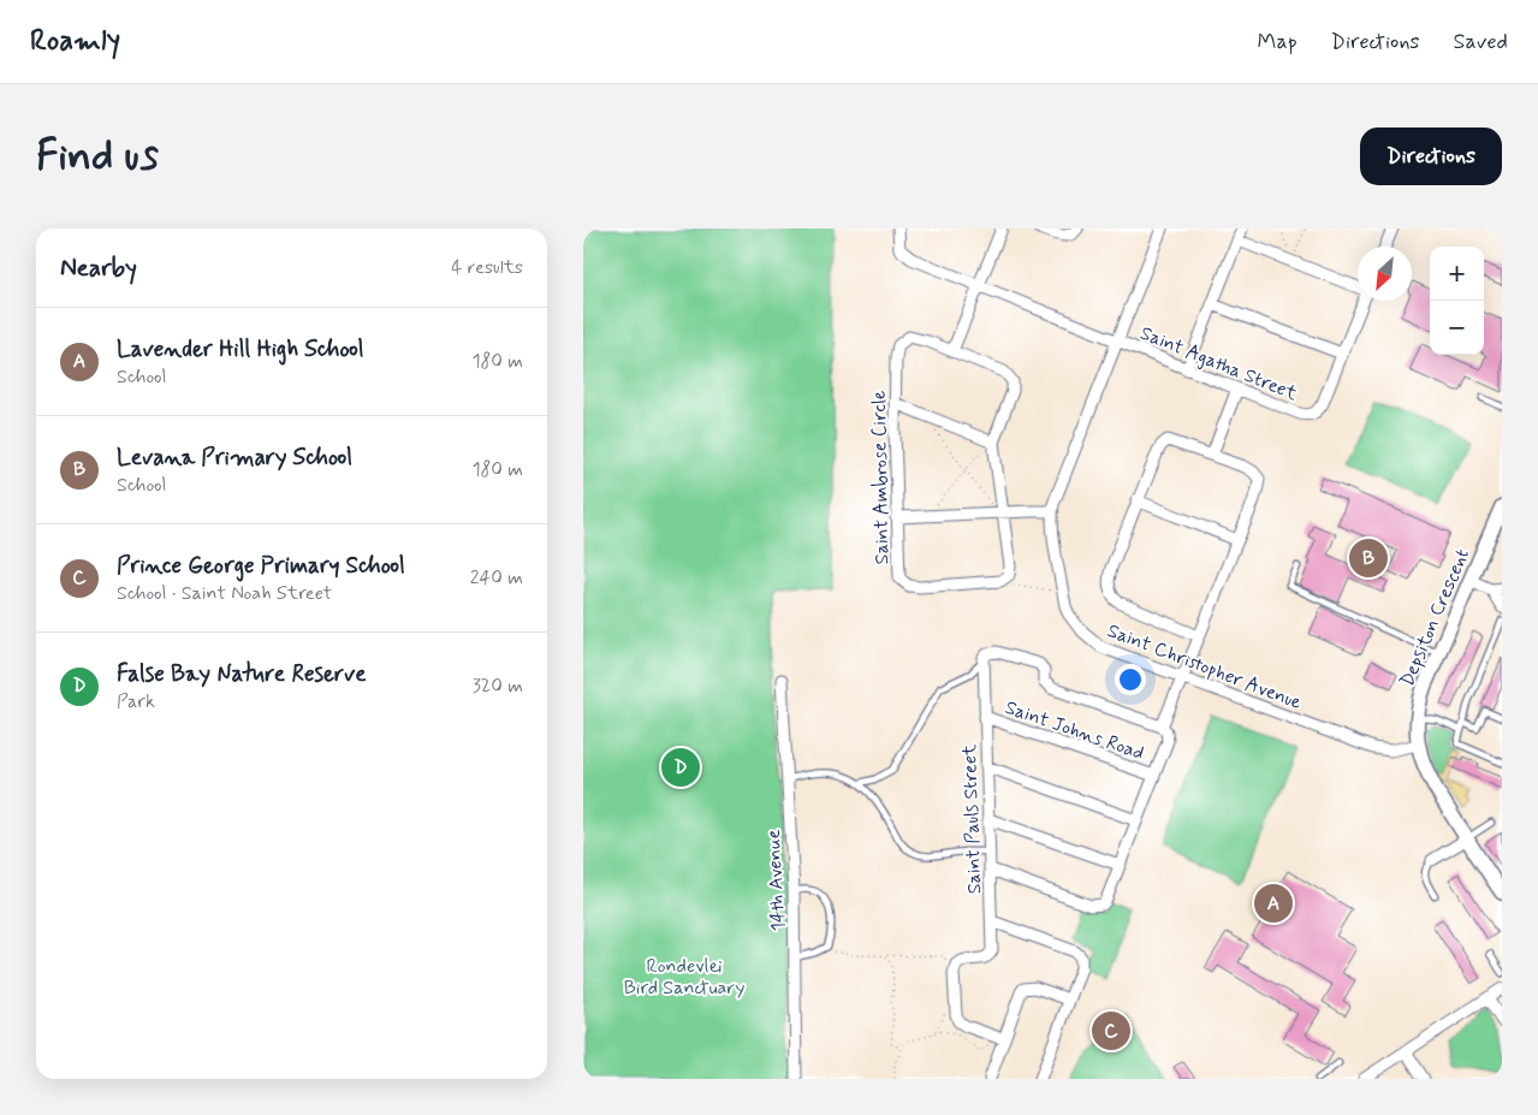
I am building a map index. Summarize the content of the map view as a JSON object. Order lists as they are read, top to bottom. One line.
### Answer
{"streets":{"street":["Saint Agatha Street","Saint Ambrose Circle","Depsiton Crescent","Saint Christopher Avenue","Saint Johns Road","Saint Pauls Street","14th Avenue"]},"crossings":[["Saint Agatha Street","Saint Christopher Avenue"],["Depsiton Crescent","Saint Christopher Avenue"],["Saint Johns Road","Saint Pauls Street"]],"parks":["Rondevlei Bird Sanctuary"],"north":"bottom left","page":{"header":"Roamly","nav":["Map","Directions","Saved"],"buttons":"Directions","title":"Find us","heading":["Nearby","4 results"],"map_buttons":["+","−"],"list":[{"mark":"A","name":"Lavender Hill High School","note":"School","value":"180 m"},{"mark":"B","name":"Levana Primary School","note":"School","value":"180 m"},{"mark":"C","name":"Prince George Primary School","note":"School · Saint Noah Street","value":"240 m"},{"mark":"D","name":"False Bay Nature Reserve","note":"Park","value":"320 m"}],"pins":["B","D","A","C"]}}
